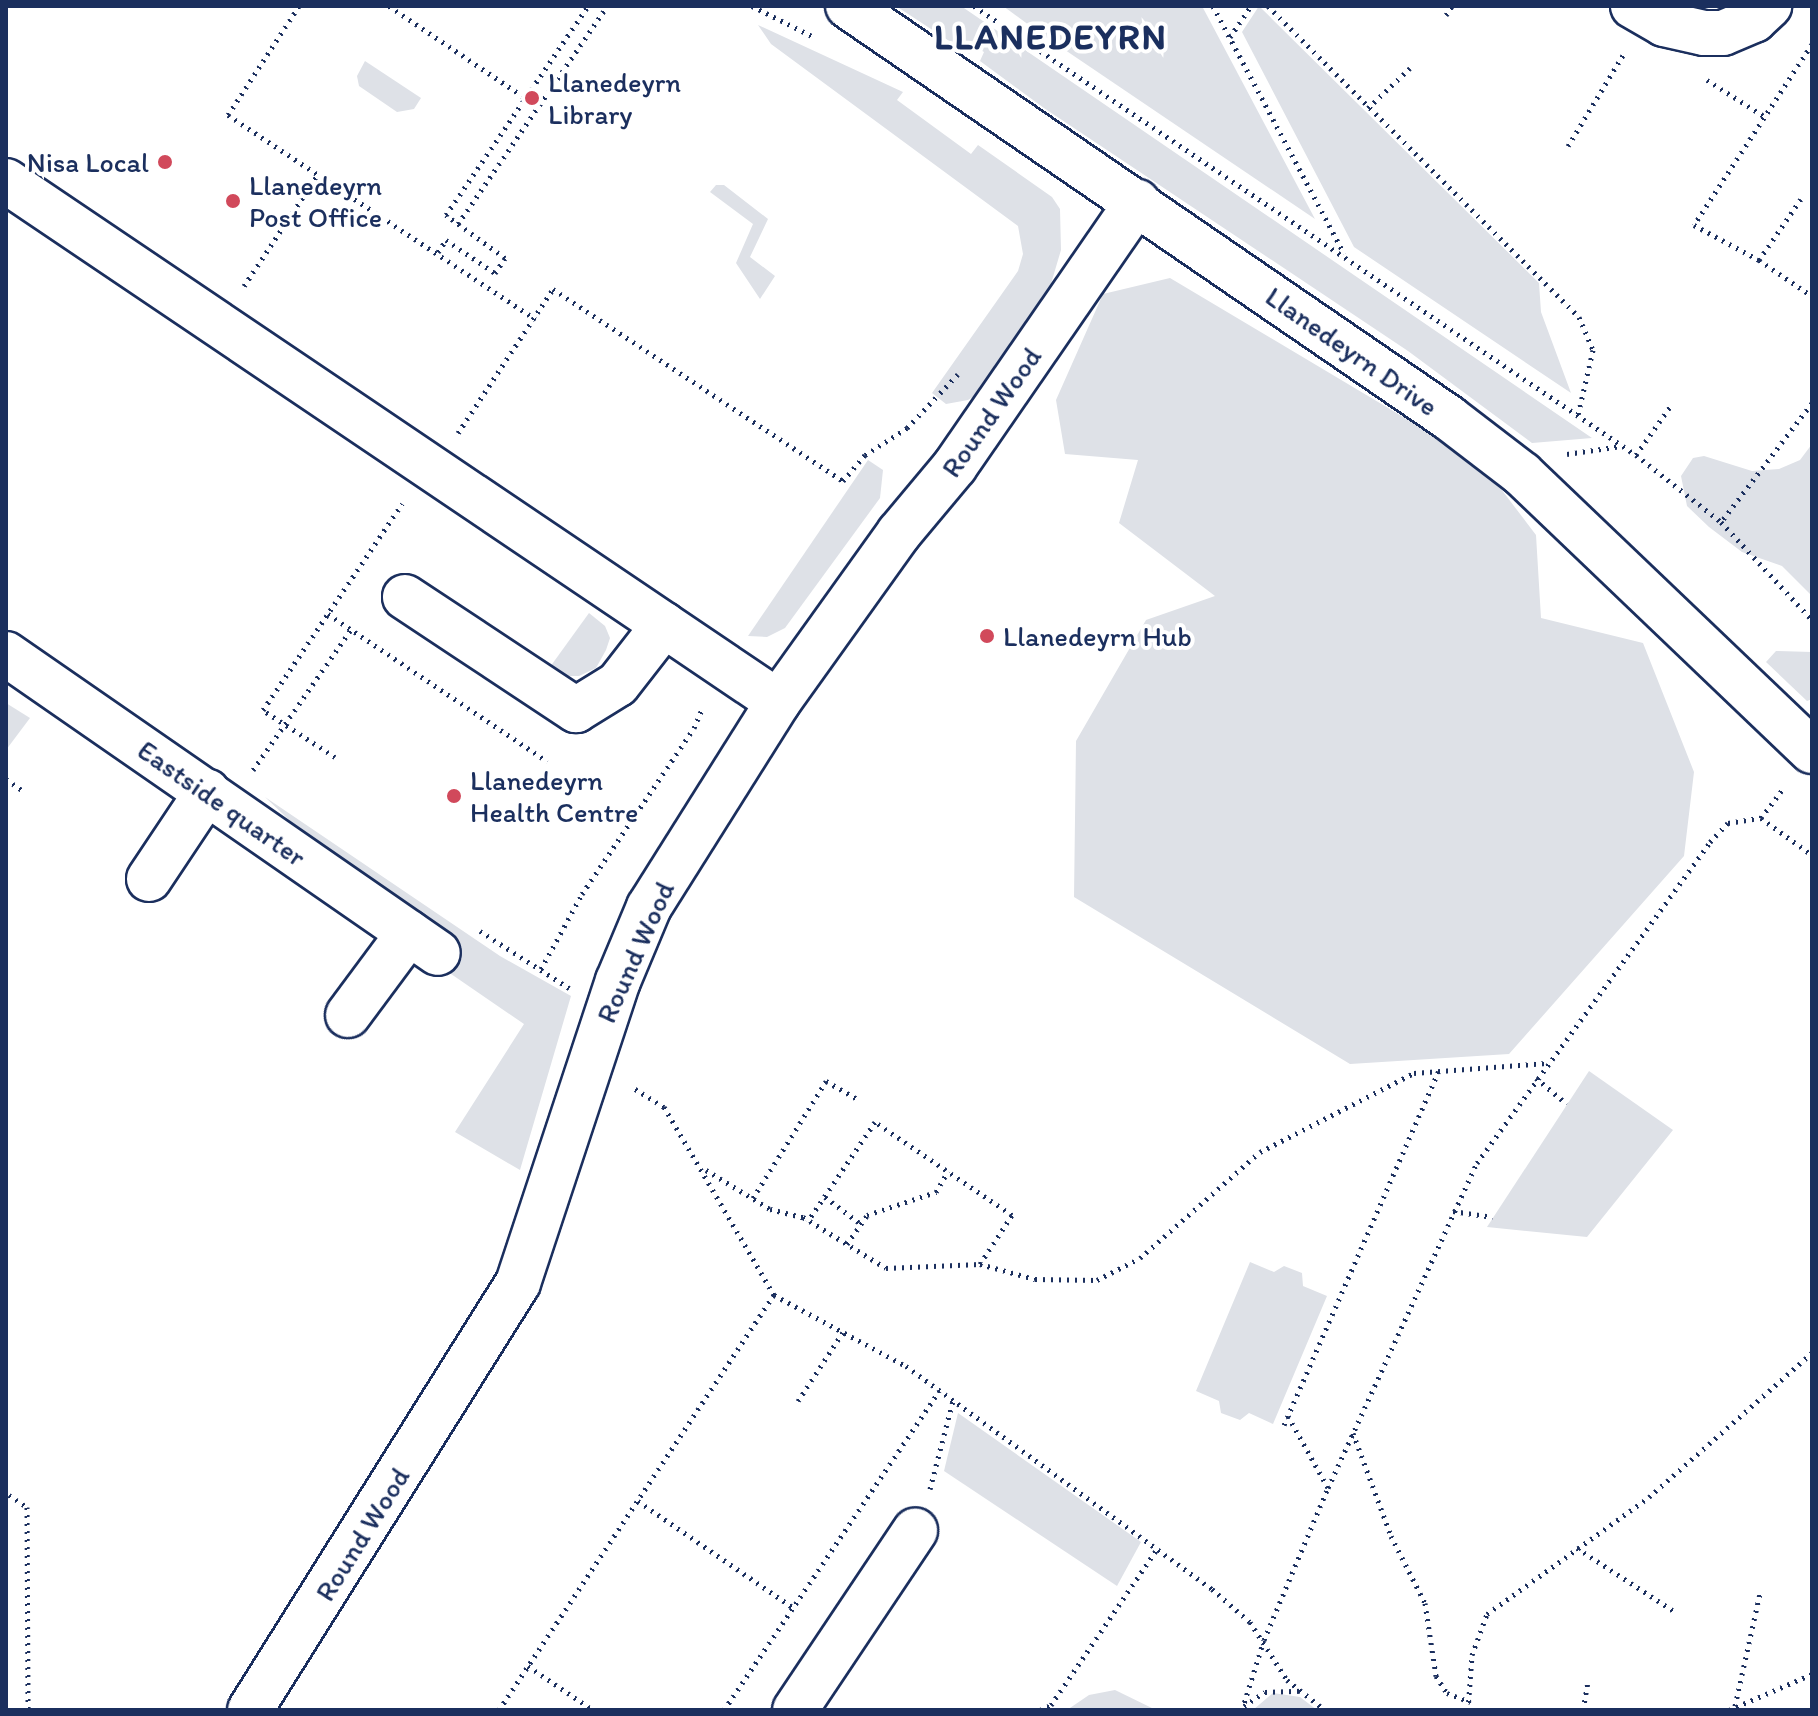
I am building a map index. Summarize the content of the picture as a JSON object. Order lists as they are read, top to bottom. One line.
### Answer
{"streets":{"street":["Llanedeyrn Drive","Round Wood","Eastside quarter"]},"crossings":[["Llanedeyrn Drive","Round Wood"]],"districts":["LLANEDEYRN"],"places":["Llanedeyrn Library","Nisa Local","Llanedeyrn Post Office","Llanedeyrn Hub","Llanedeyrn Health Centre"]}
